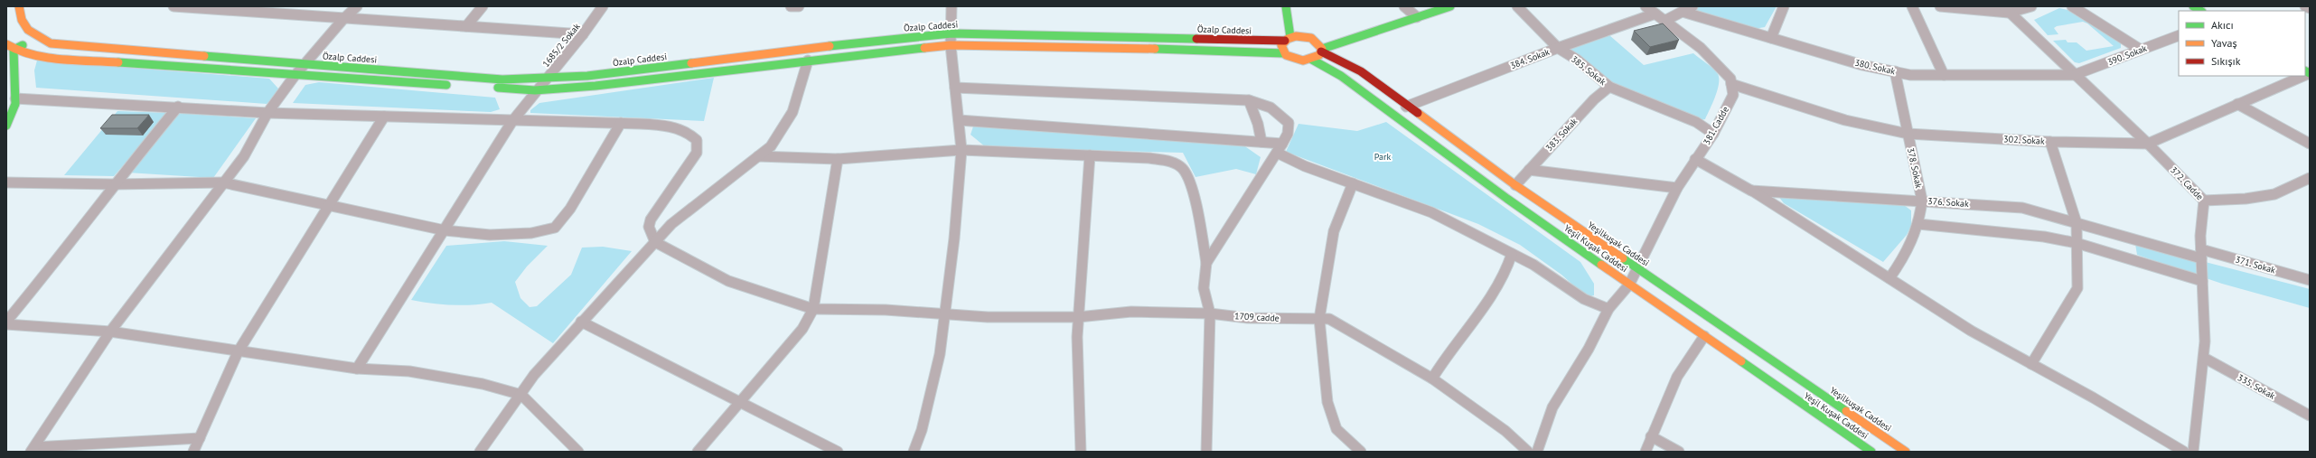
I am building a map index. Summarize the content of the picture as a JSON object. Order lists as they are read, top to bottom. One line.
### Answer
{"streets":{"main road":["Özalp Caddesi","Yeşilkuşak Caddesi","Yeşil Kuşak Caddesi"],"street":["1685/2 Sokak","390. Sokak","384. Sokak","380. Sokak","385. Sokak","381. Cadde","383. Sokak","302. Sokak","378. Sokak","372. Cadde","376. Sokak","371. Sokak","1709 cadde","335. Sokak"]},"crossings":[["Özalp Caddesi","1685/2 Sokak"],["Özalp Caddesi","Yeşilkuşak Caddesi"],["Özalp Caddesi","Yeşil Kuşak Caddesi"],["390. Sokak","380. Sokak"],["390. Sokak","372. Cadde"],["384. Sokak","385. Sokak"],["384. Sokak","Yeşilkuşak Caddesi"],["380. Sokak","378. Sokak"],["380. Sokak","372. Cadde"],["385. Sokak","381. Cadde"],["385. Sokak","383. Sokak"],["381. Cadde","302. Sokak"],["381. Cadde","376. Sokak"],["381. Cadde","Yeşilkuşak Caddesi"],["381. Cadde","Yeşil Kuşak Caddesi"],["383. Sokak","Yeşilkuşak Caddesi"],["302. Sokak","378. Sokak"],["302. Sokak","372. Cadde"],["378. Sokak","376. Sokak"],["372. Cadde","376. Sokak"],["372. Cadde","371. Sokak"],["372. Cadde","335. Sokak"],["376. Sokak","371. Sokak"],["Yeşilkuşak Caddesi","Yeşil Kuşak Caddesi"]],"parks":["Park"],"legend":["Akıcı","Yavaş","Sıkışık"]}
